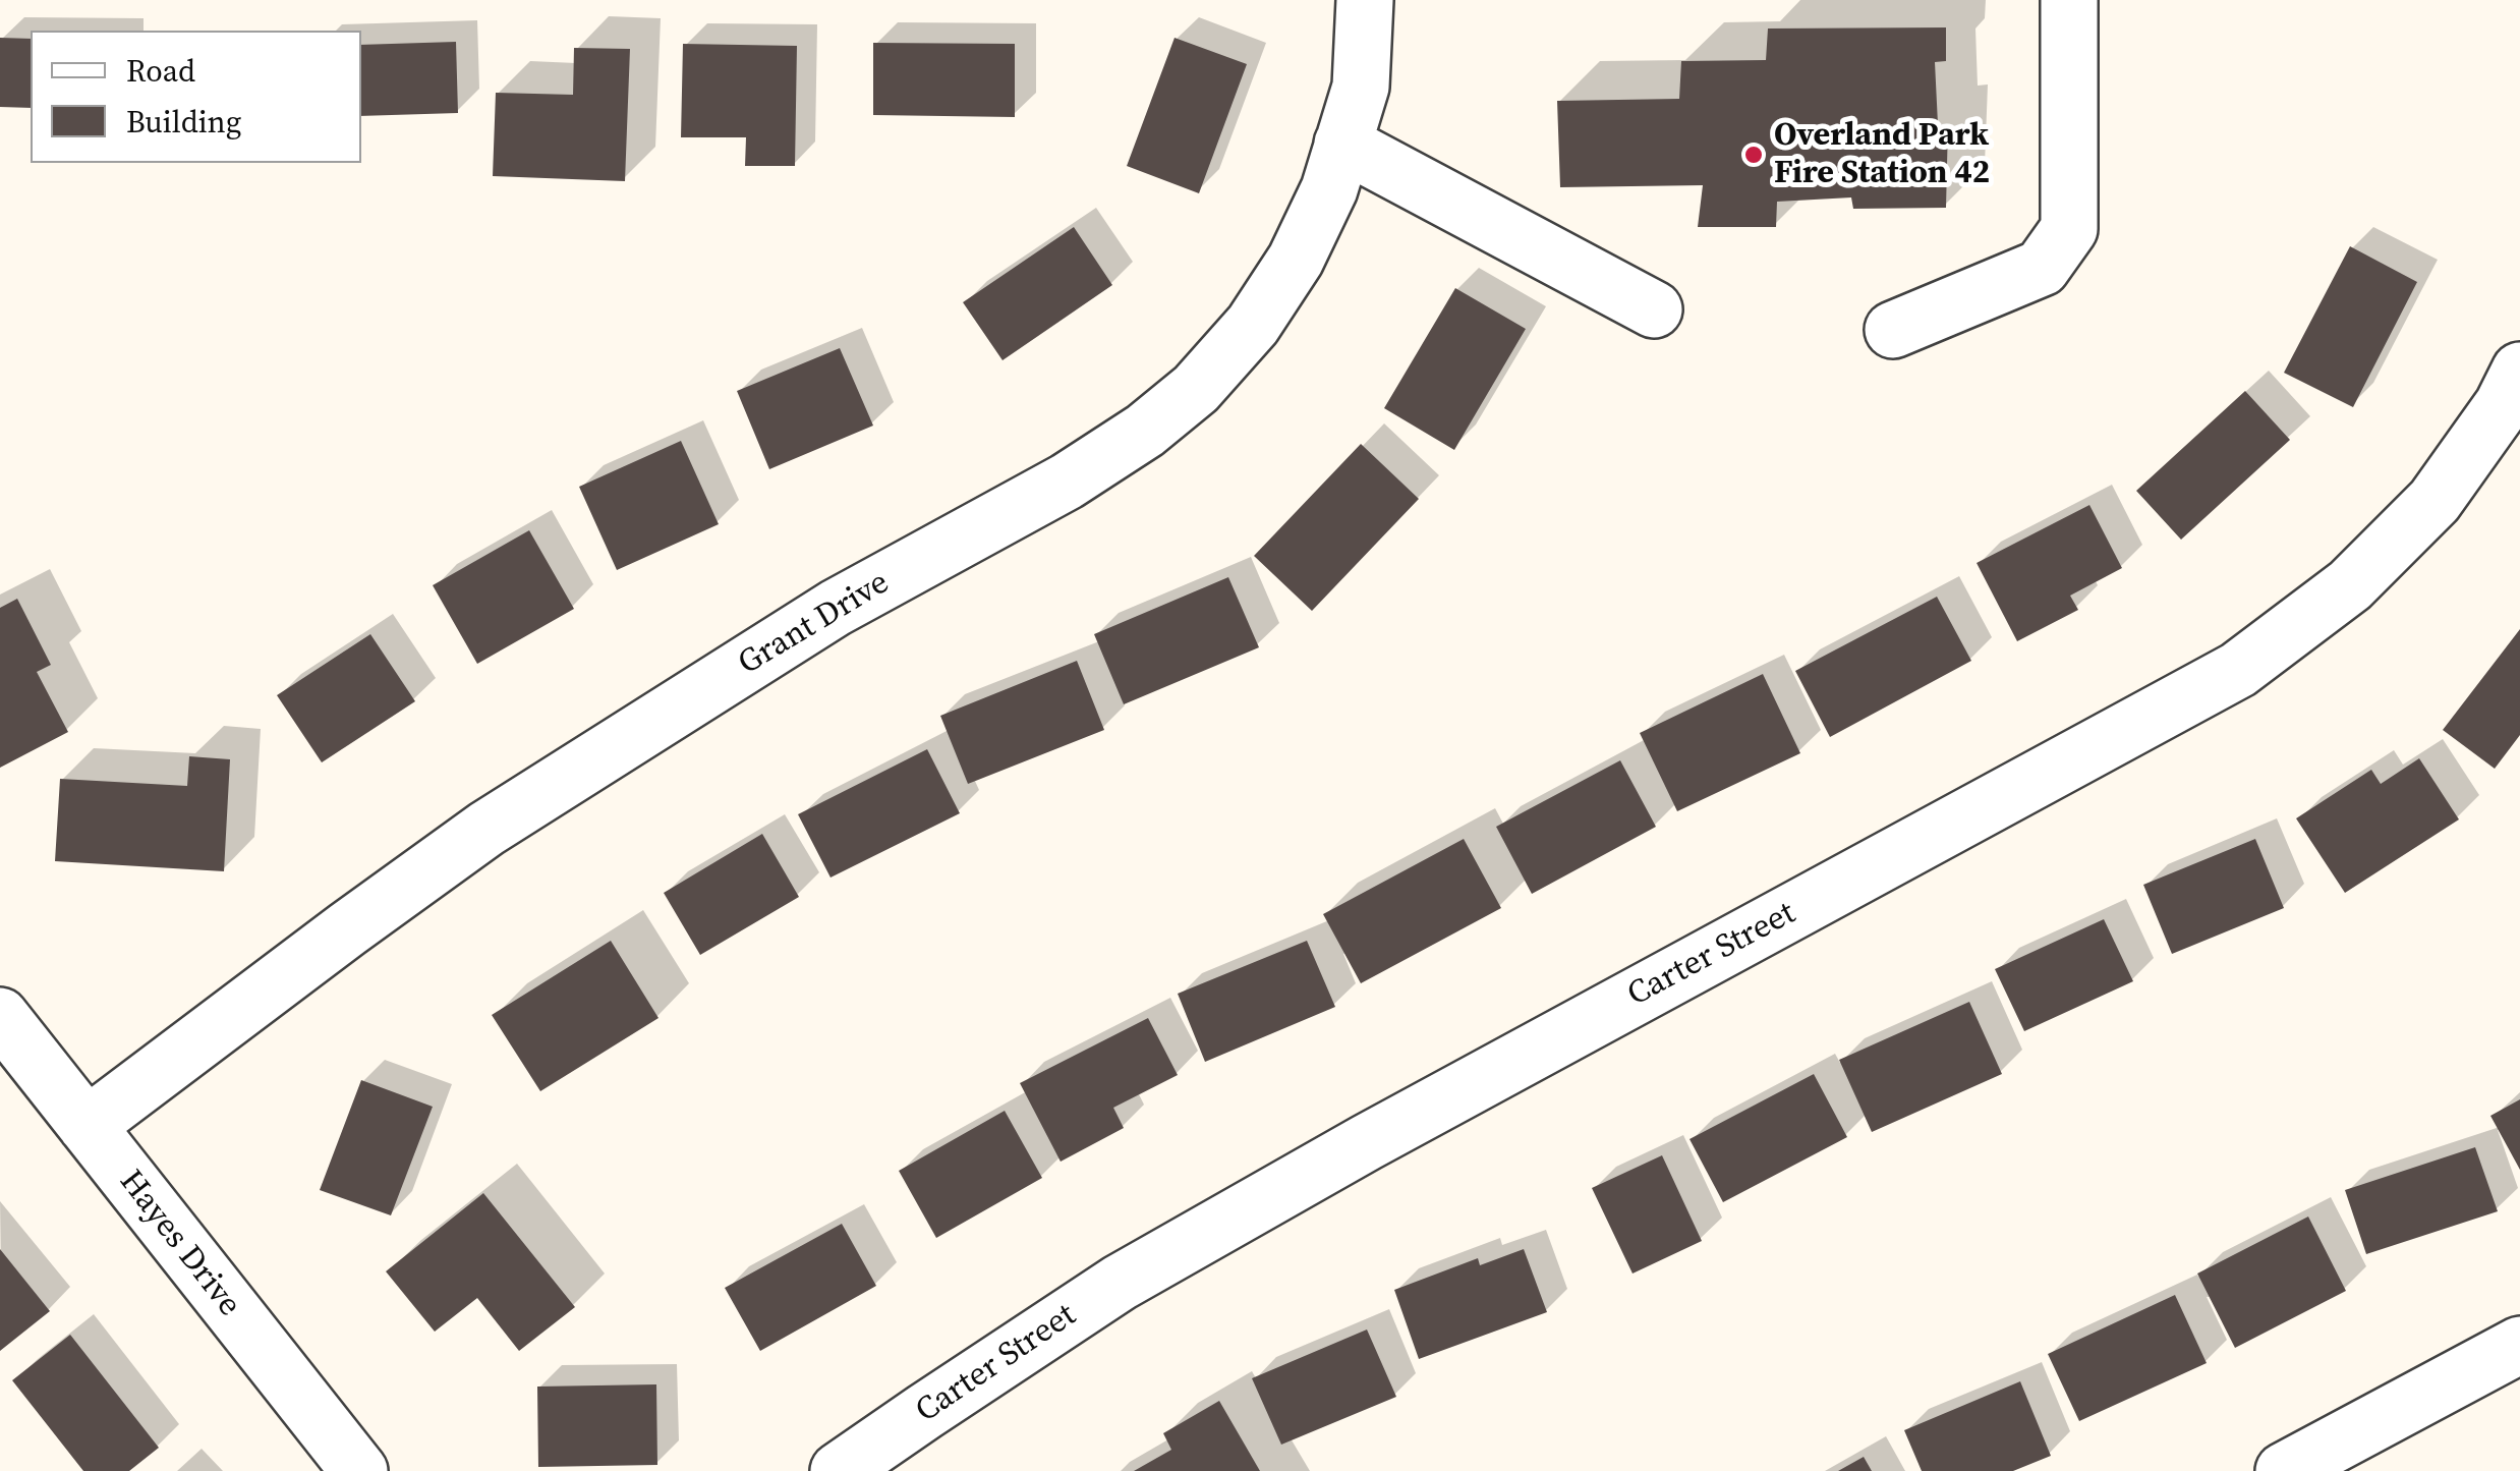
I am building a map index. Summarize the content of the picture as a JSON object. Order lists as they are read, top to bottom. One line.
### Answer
{"streets":{"street":["Grant Drive","Carter Street","Hayes Drive"]},"crossings":[["Grant Drive","Hayes Drive"]],"places":["Overland Park Fire Station 42"],"legend":["Road","Building"]}
